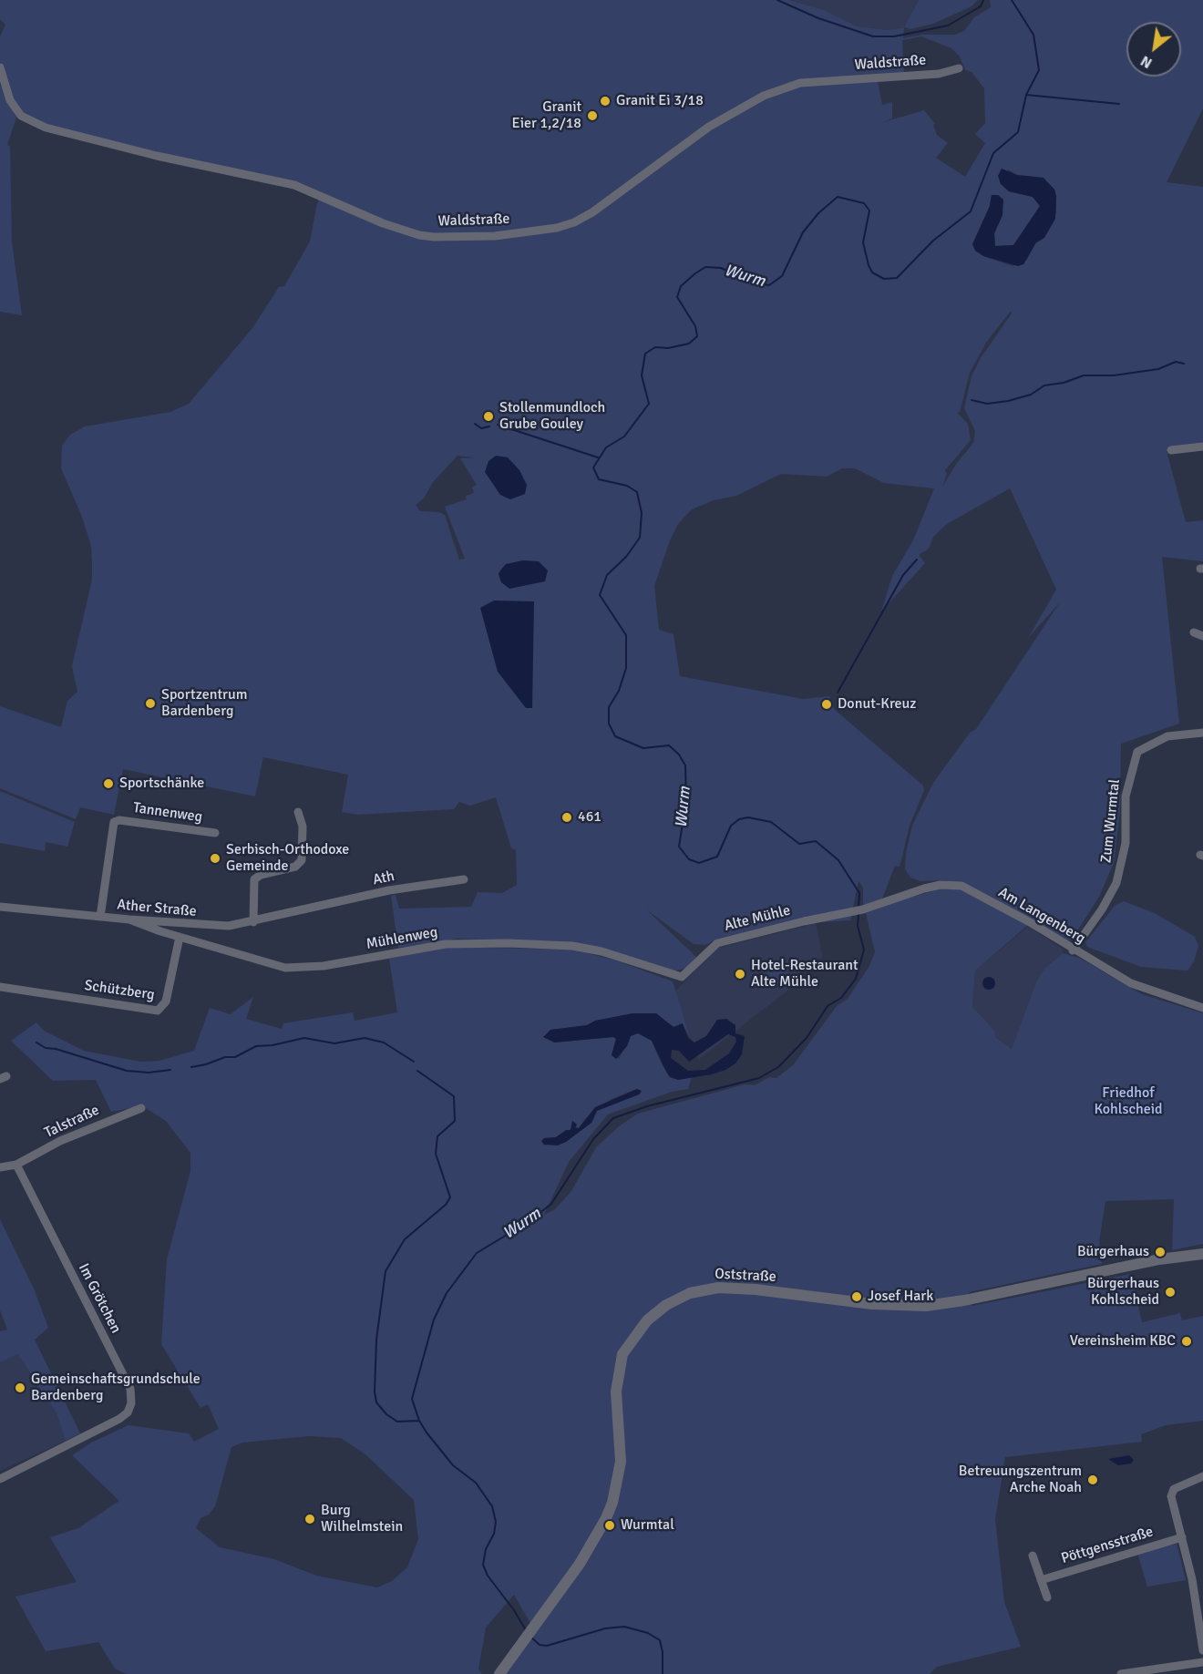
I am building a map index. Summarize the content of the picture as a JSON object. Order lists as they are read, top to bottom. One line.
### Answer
{"streets":{"street":["Waldstraße","Tannenweg","Zum Wurmtal","Ath","Ather Straße","Am Langenberg","Alte Mühle","Mühlenweg","Schützberg","Talstraße","Oststraße","Im Grötchen","Pöttgensstraße"]},"crossings":[["Tannenweg","Ather Straße"],["Zum Wurmtal","Am Langenberg"],["Ath","Ather Straße"],["Ather Straße","Mühlenweg"],["Am Langenberg","Alte Mühle"],["Alte Mühle","Mühlenweg"],["Mühlenweg","Schützberg"],["Talstraße","Im Grötchen"]],"water":["Wurm"],"parks":["Friedhof Kohlscheid"],"places":["Granit Ei 3/18","Granit Eier 1,2/18","Stollenmundloch Grube Gouley","Sportzentrum Bardenberg","Donut-Kreuz","Sportschänke","461","Serbisch-Orthodoxe Gemeinde","Hotel-Restaurant Alte Mühle","Bürgerhaus","Bürgerhaus Kohlscheid","Josef Hark","Vereinsheim KBC","Gemeinschaftsgrundschule Bardenberg","Betreuungszentrum Arche Noah","Burg Wilhelmstein","Wurmtal"],"north":"bottom left"}
